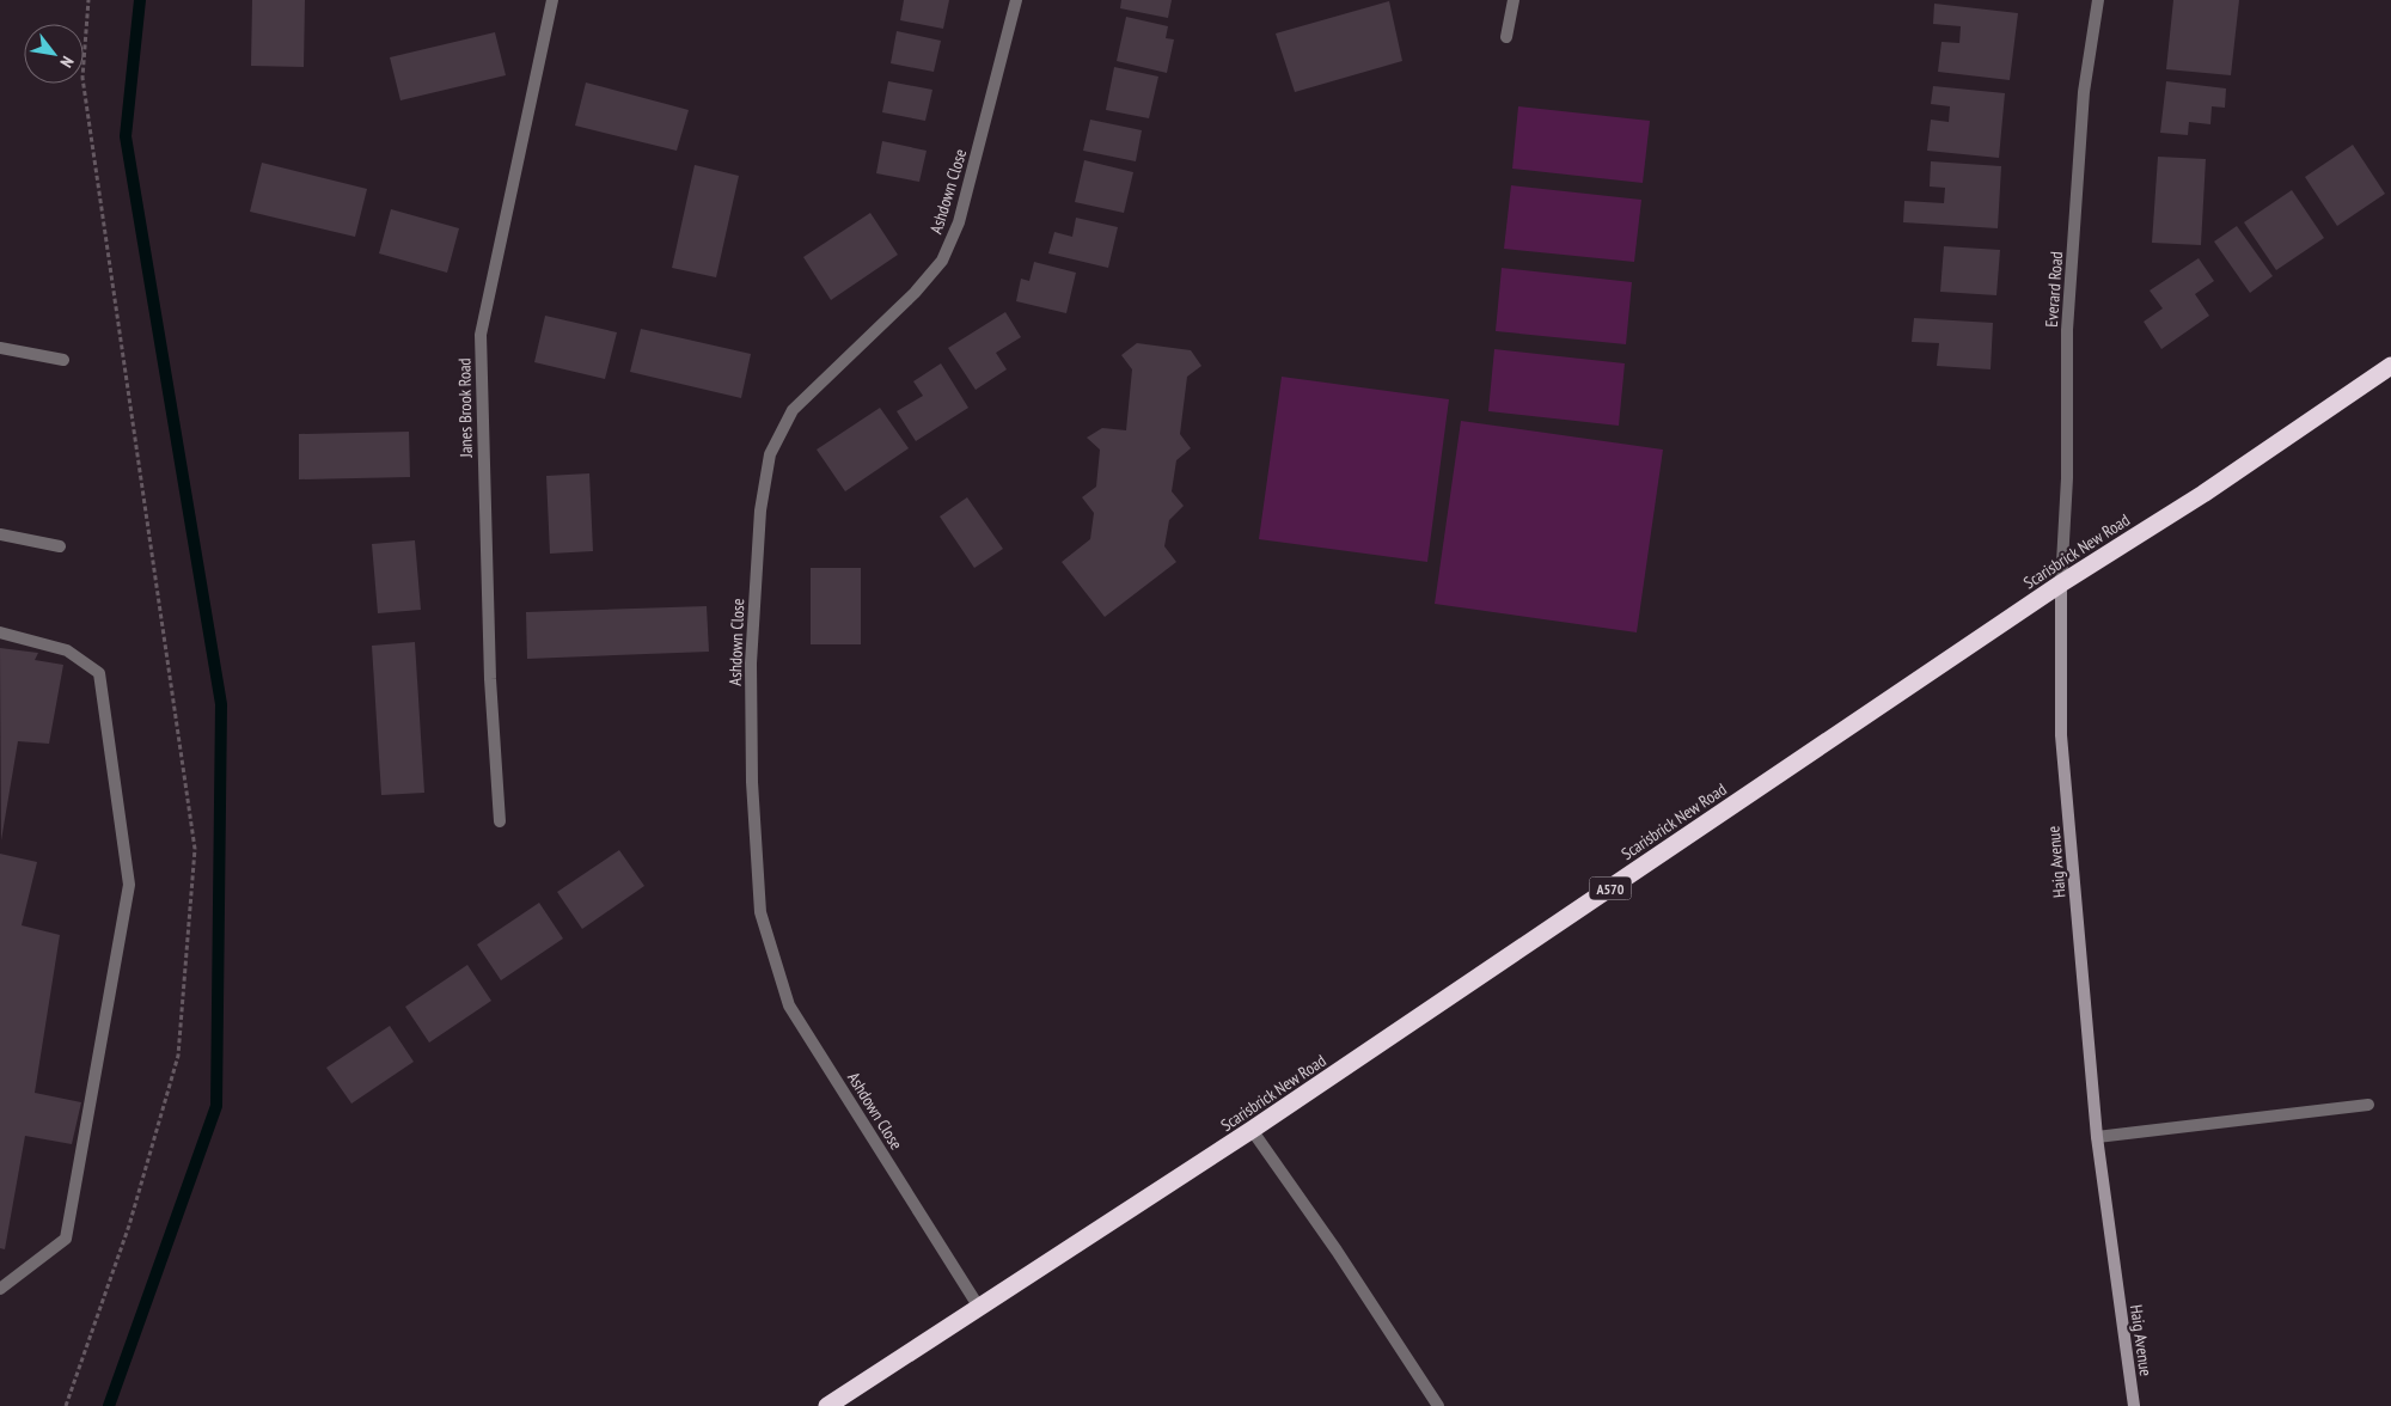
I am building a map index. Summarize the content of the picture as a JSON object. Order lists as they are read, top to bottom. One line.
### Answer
{"streets":{"highway":["Scarisbrick New Road","A570"],"street":["Ashdown Close","Everard Road","Janes Brook Road","Haig Avenue"]},"crossings":[["Ashdown Close","Scarisbrick New Road"],["Everard Road","Scarisbrick New Road"],["Everard Road","Haig Avenue"],["Scarisbrick New Road","Haig Avenue"]],"north":"bottom right"}
